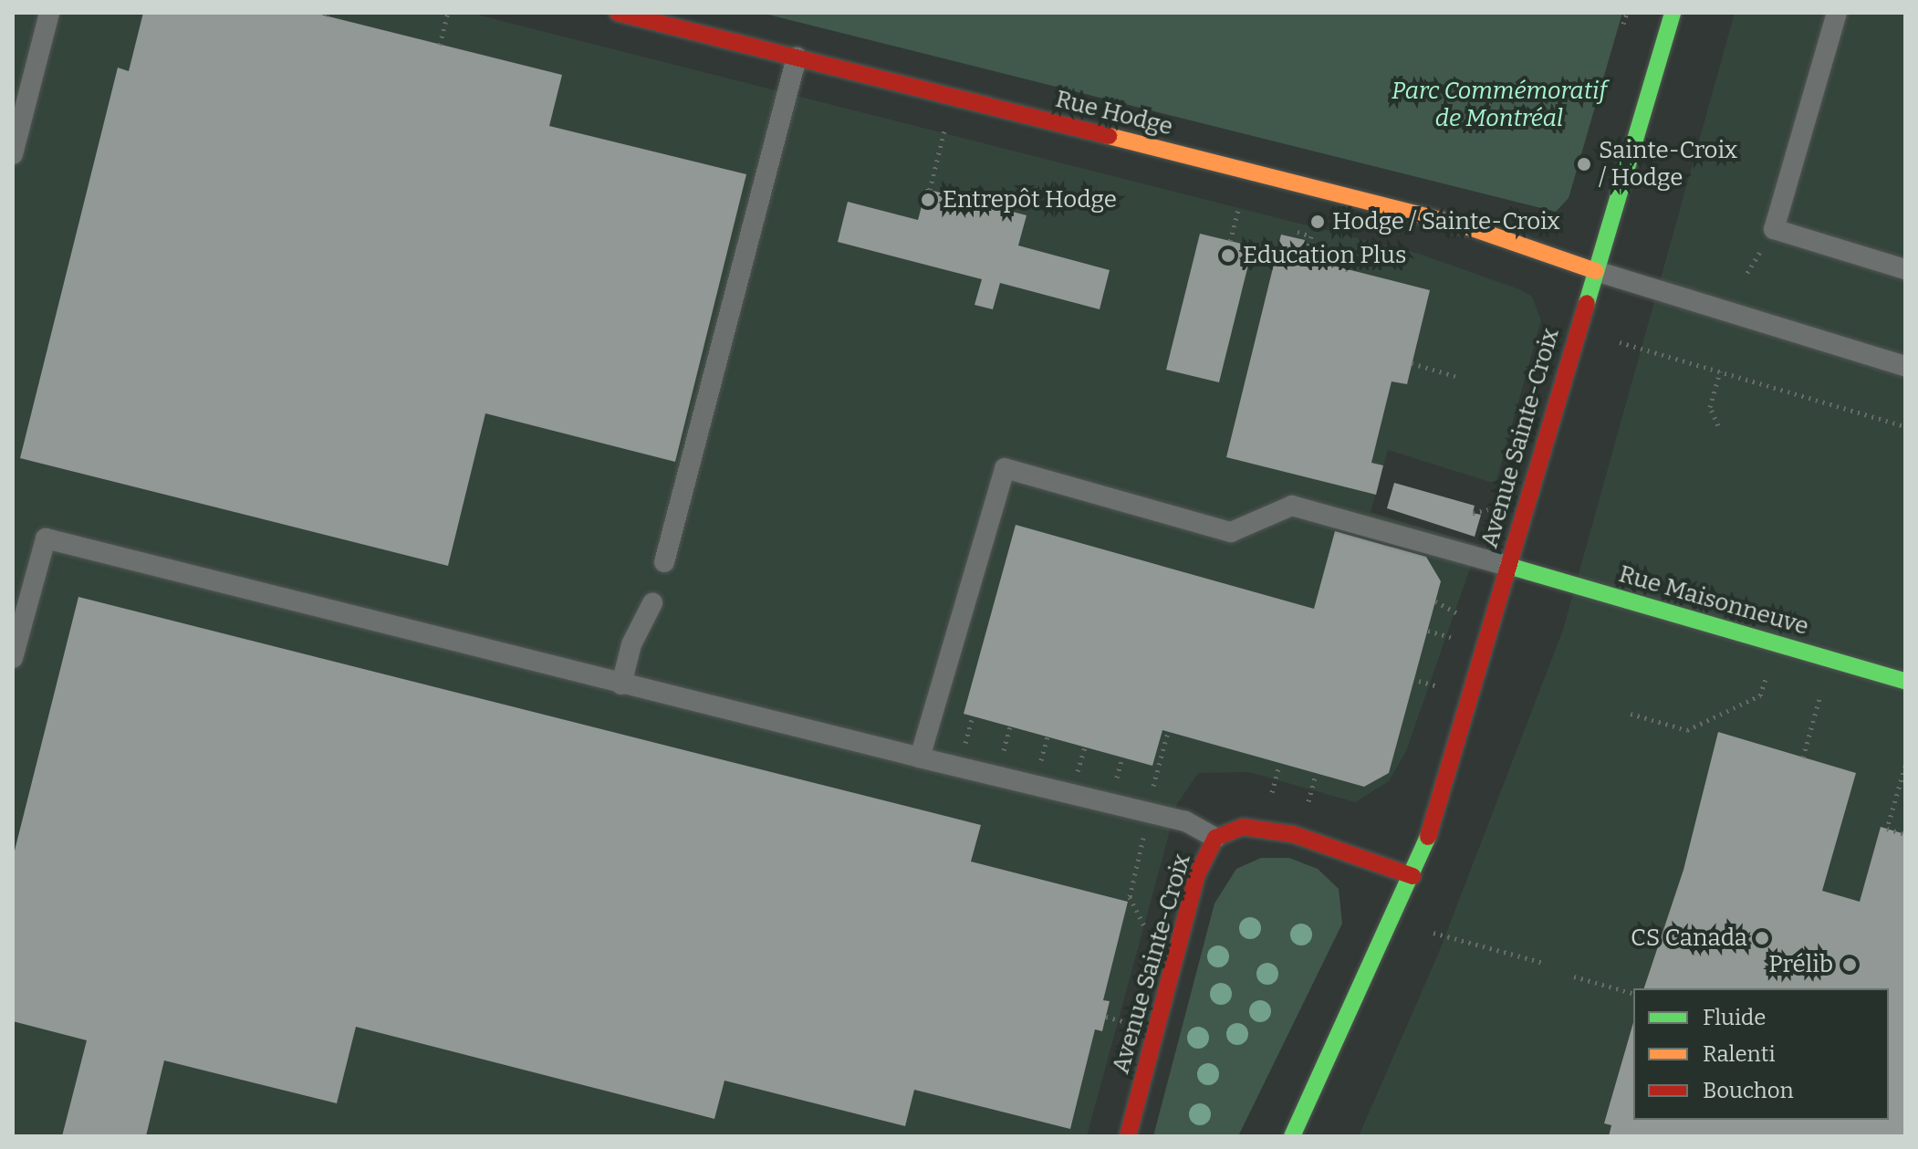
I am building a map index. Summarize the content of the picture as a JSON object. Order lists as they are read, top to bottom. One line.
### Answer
{"streets":{"street":["Rue Hodge","Avenue Sainte-Croix","Rue Maisonneuve"]},"crossings":[["Rue Hodge","Avenue Sainte-Croix"],["Avenue Sainte-Croix","Rue Maisonneuve"]],"parks":["Parc Commémoratif de Montréal"],"places":["Sainte-Croix / Hodge","Entrepôt Hodge","Hodge / Sainte-Croix","Education Plus","CS Canada","Prélib"],"legend":["Fluide","Ralenti","Bouchon"]}
